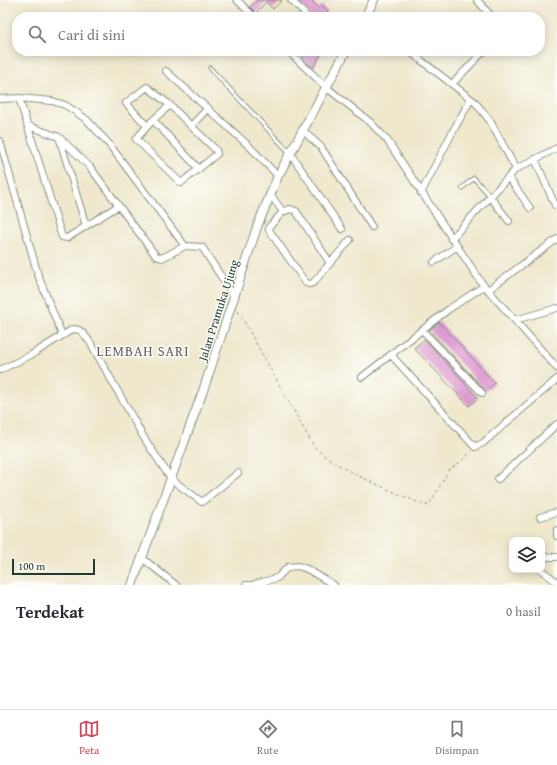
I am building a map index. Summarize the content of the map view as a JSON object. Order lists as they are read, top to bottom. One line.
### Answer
{"streets":{"street":["Jalan Pramuka Ujung"]},"districts":["LEMBAH SARI"],"scale_bar":"100 m","page":{"search":"Cari di sini","scale":"100 m","heading":["Terdekat","0 hasil"],"nav":["Peta","Rute","Disimpan"]}}
